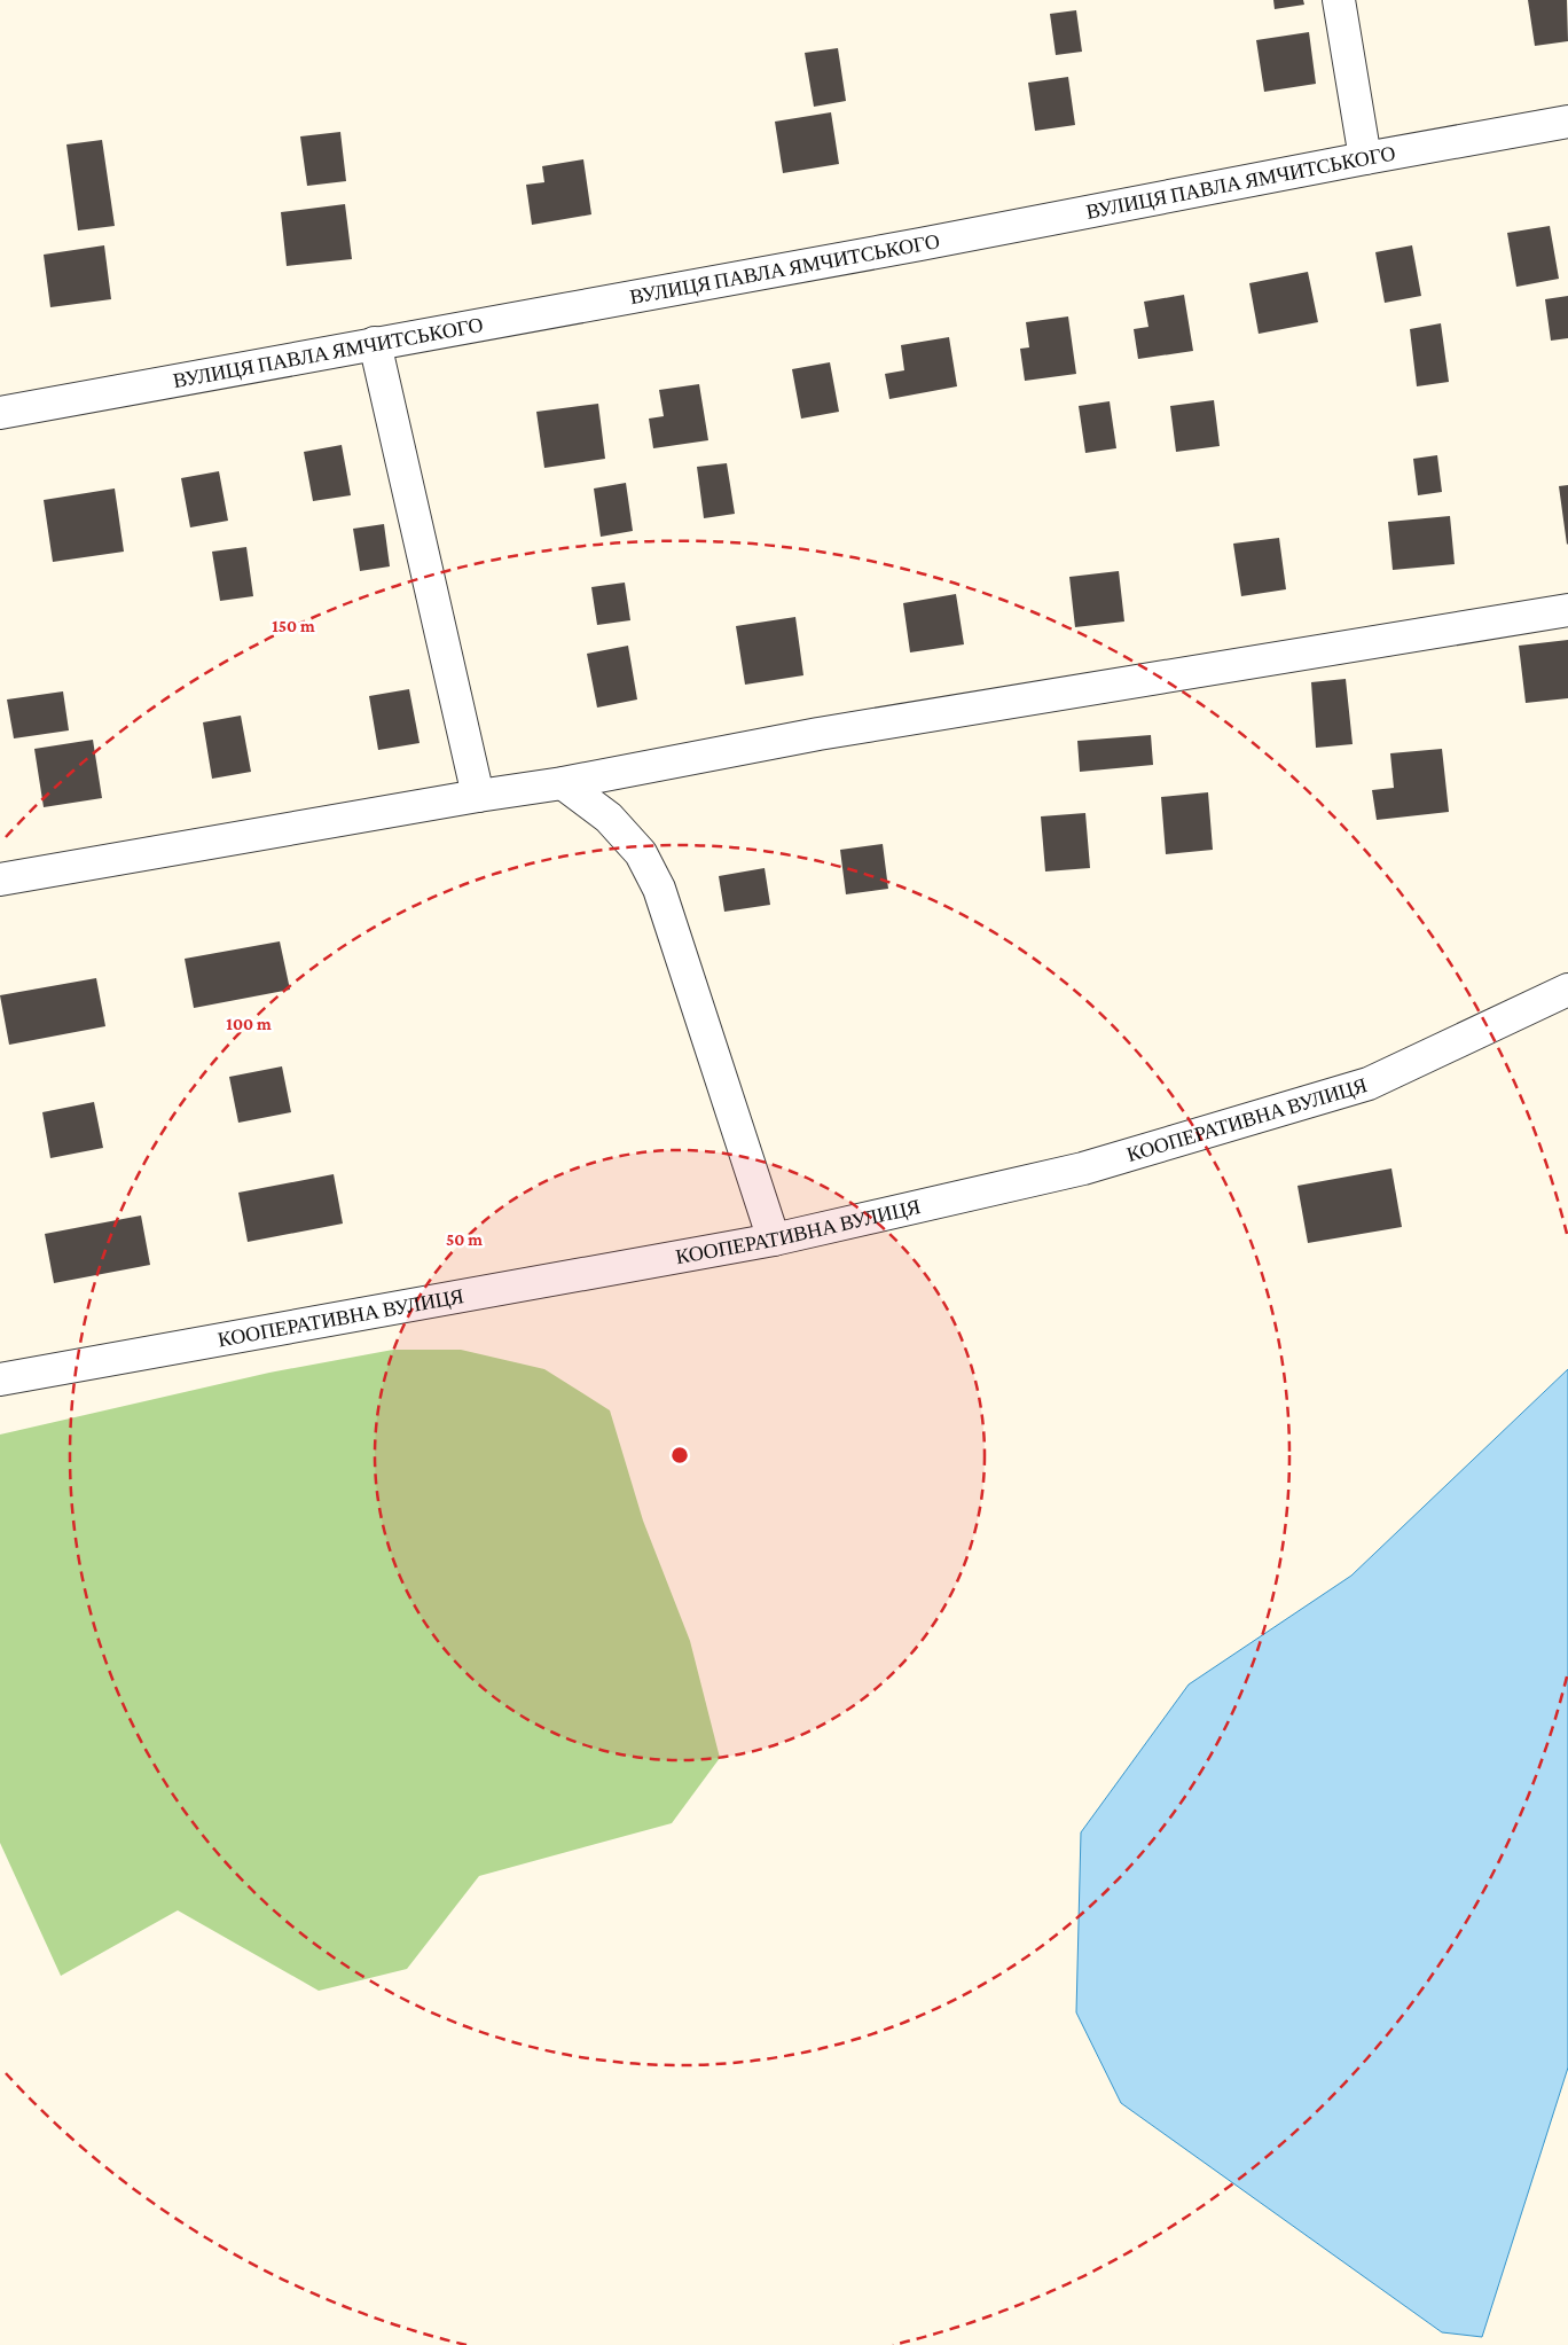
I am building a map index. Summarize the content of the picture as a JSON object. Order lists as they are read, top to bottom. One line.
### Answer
{"streets":{"street":["ВУЛИЦЯ ПАВЛА ЯМЧИТСЬКОГО","КООПЕРАТИВНА ВУЛИЦЯ"]},"rings":["150 m","100 m","50 m"]}
